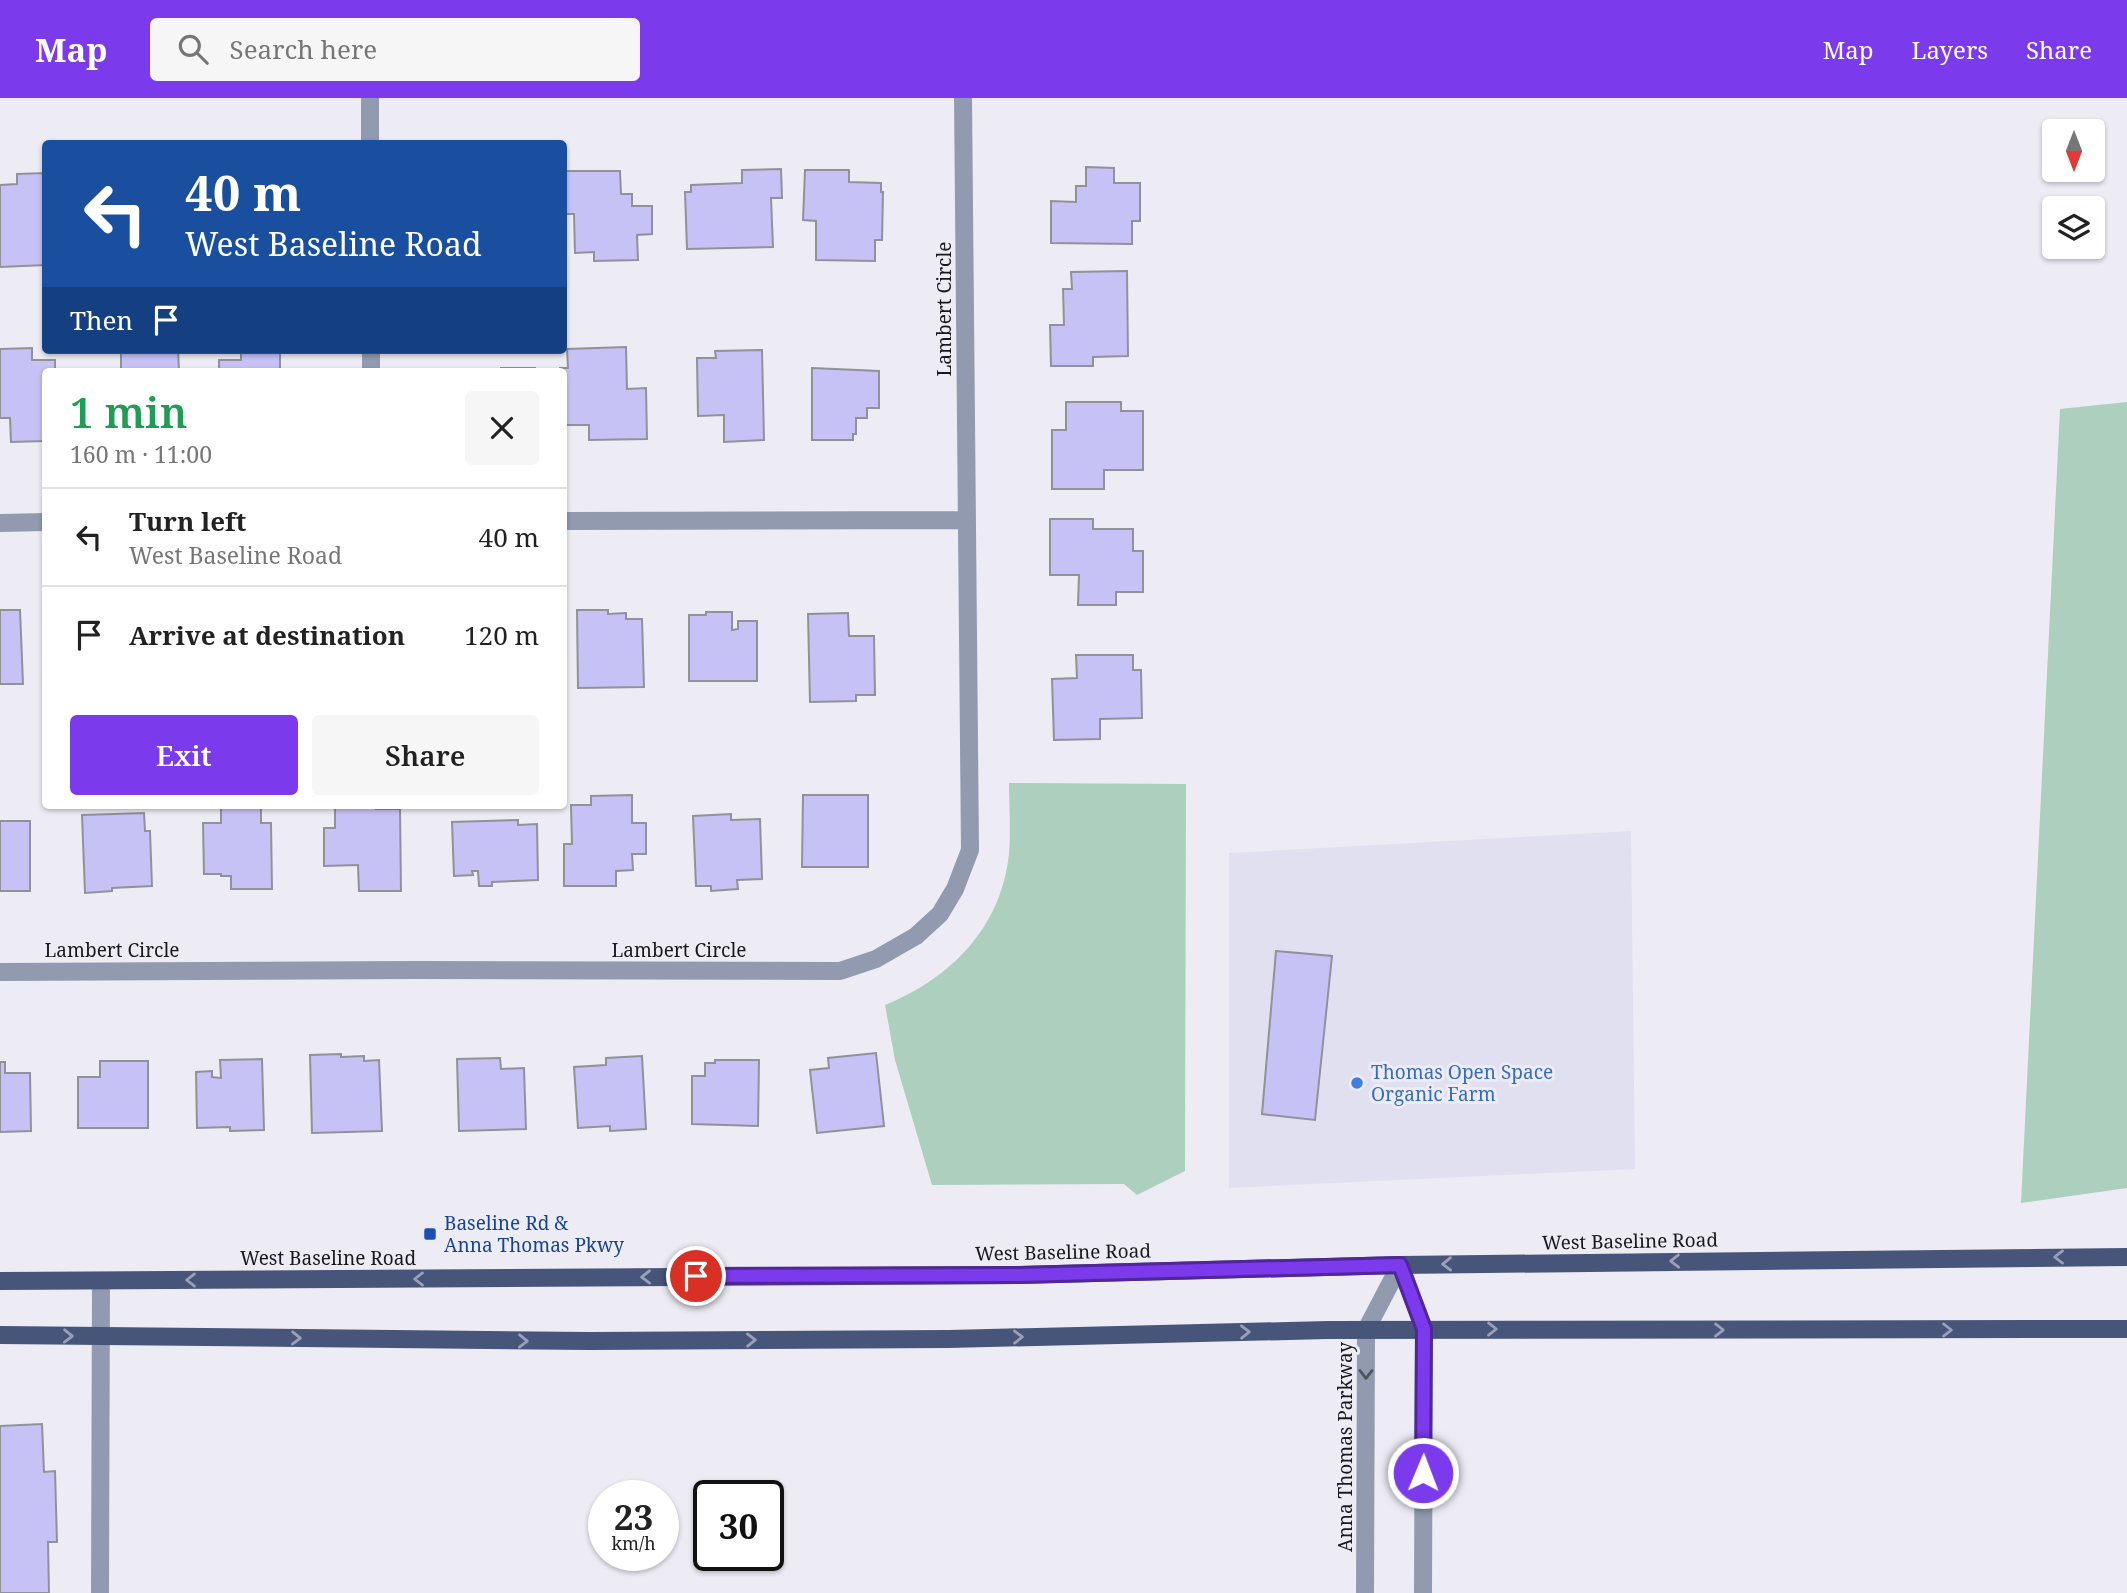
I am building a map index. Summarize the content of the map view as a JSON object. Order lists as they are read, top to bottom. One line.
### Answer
{"streets":{"main road":["West Baseline Road"],"street":["Lambert Circle","Anna Thomas Parkway"]},"crossings":[["West Baseline Road","Anna Thomas Parkway"]],"places":{"other":["Thomas Open Space Organic Farm"],"transit":["Baseline Rd & Anna Thomas Pkwy"]},"north":"bottom","page":{"header":"Map","search":"Search here","nav":["Map","Layers","Share"],"turn":["40 m","West Baseline Road"],"then":"Then","heading":["1 min","160 m · 11:00"],"list":[{"name":"Turn left","note":"West Baseline Road","value":"40 m"},{"name":"Arrive at destination","value":"120 m"}],"buttons":["Exit","Share"],"speed":"23 km/h","limit":"30"}}
